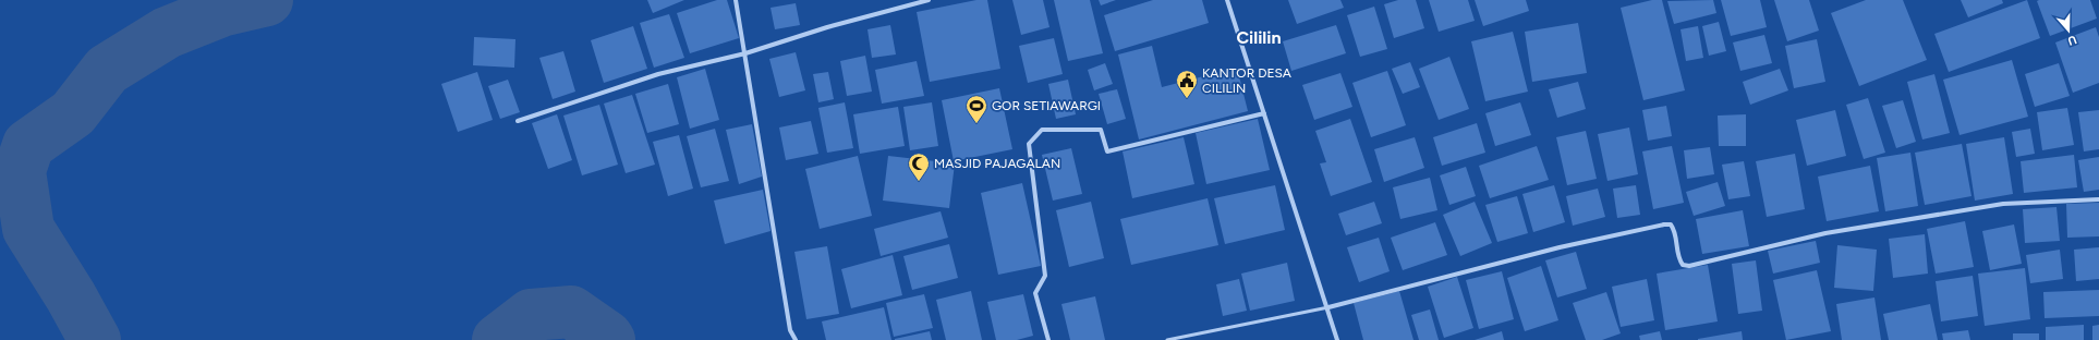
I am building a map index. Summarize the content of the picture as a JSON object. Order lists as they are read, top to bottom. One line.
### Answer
{"districts":["Cililin"],"places":{"public building":["KANTOR DESA CILILIN"],"sports":["GOR SETIAWARGI"],"mosque":["MASJID PAJAGALAN"]},"north":"bottom"}
